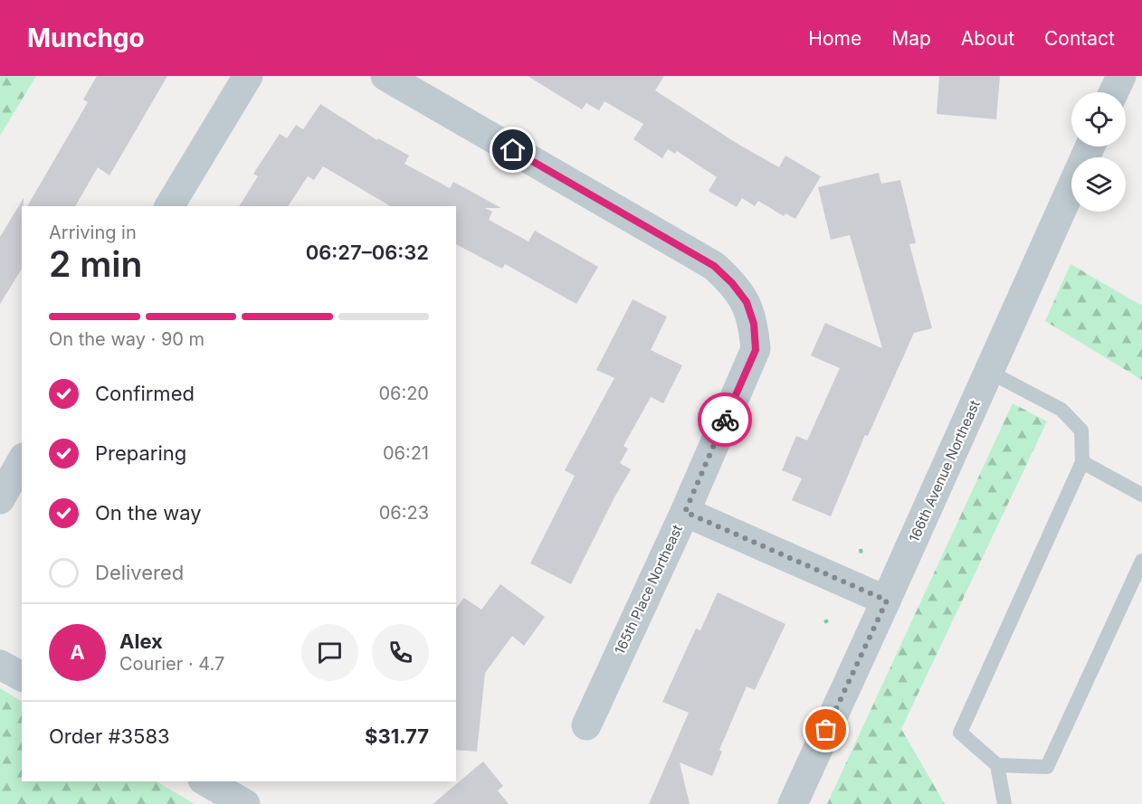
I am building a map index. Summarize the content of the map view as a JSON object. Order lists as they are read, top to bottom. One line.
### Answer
{"streets":{"street":["166th Avenue Northeast","165th Place Northeast"]},"page":{"header":"Munchgo","nav":["Home","Map","About","Contact"],"heading":["2 min","Arriving in","06:27–06:32"],"panel":["Alex","Courier · 4.7","Order #3583","$31.77"],"bar":"On the way · 90 m","list":[["Confirmed","06:20"],["Preparing","06:21"],["On the way","06:23"],"Delivered"],"round":"A"}}
